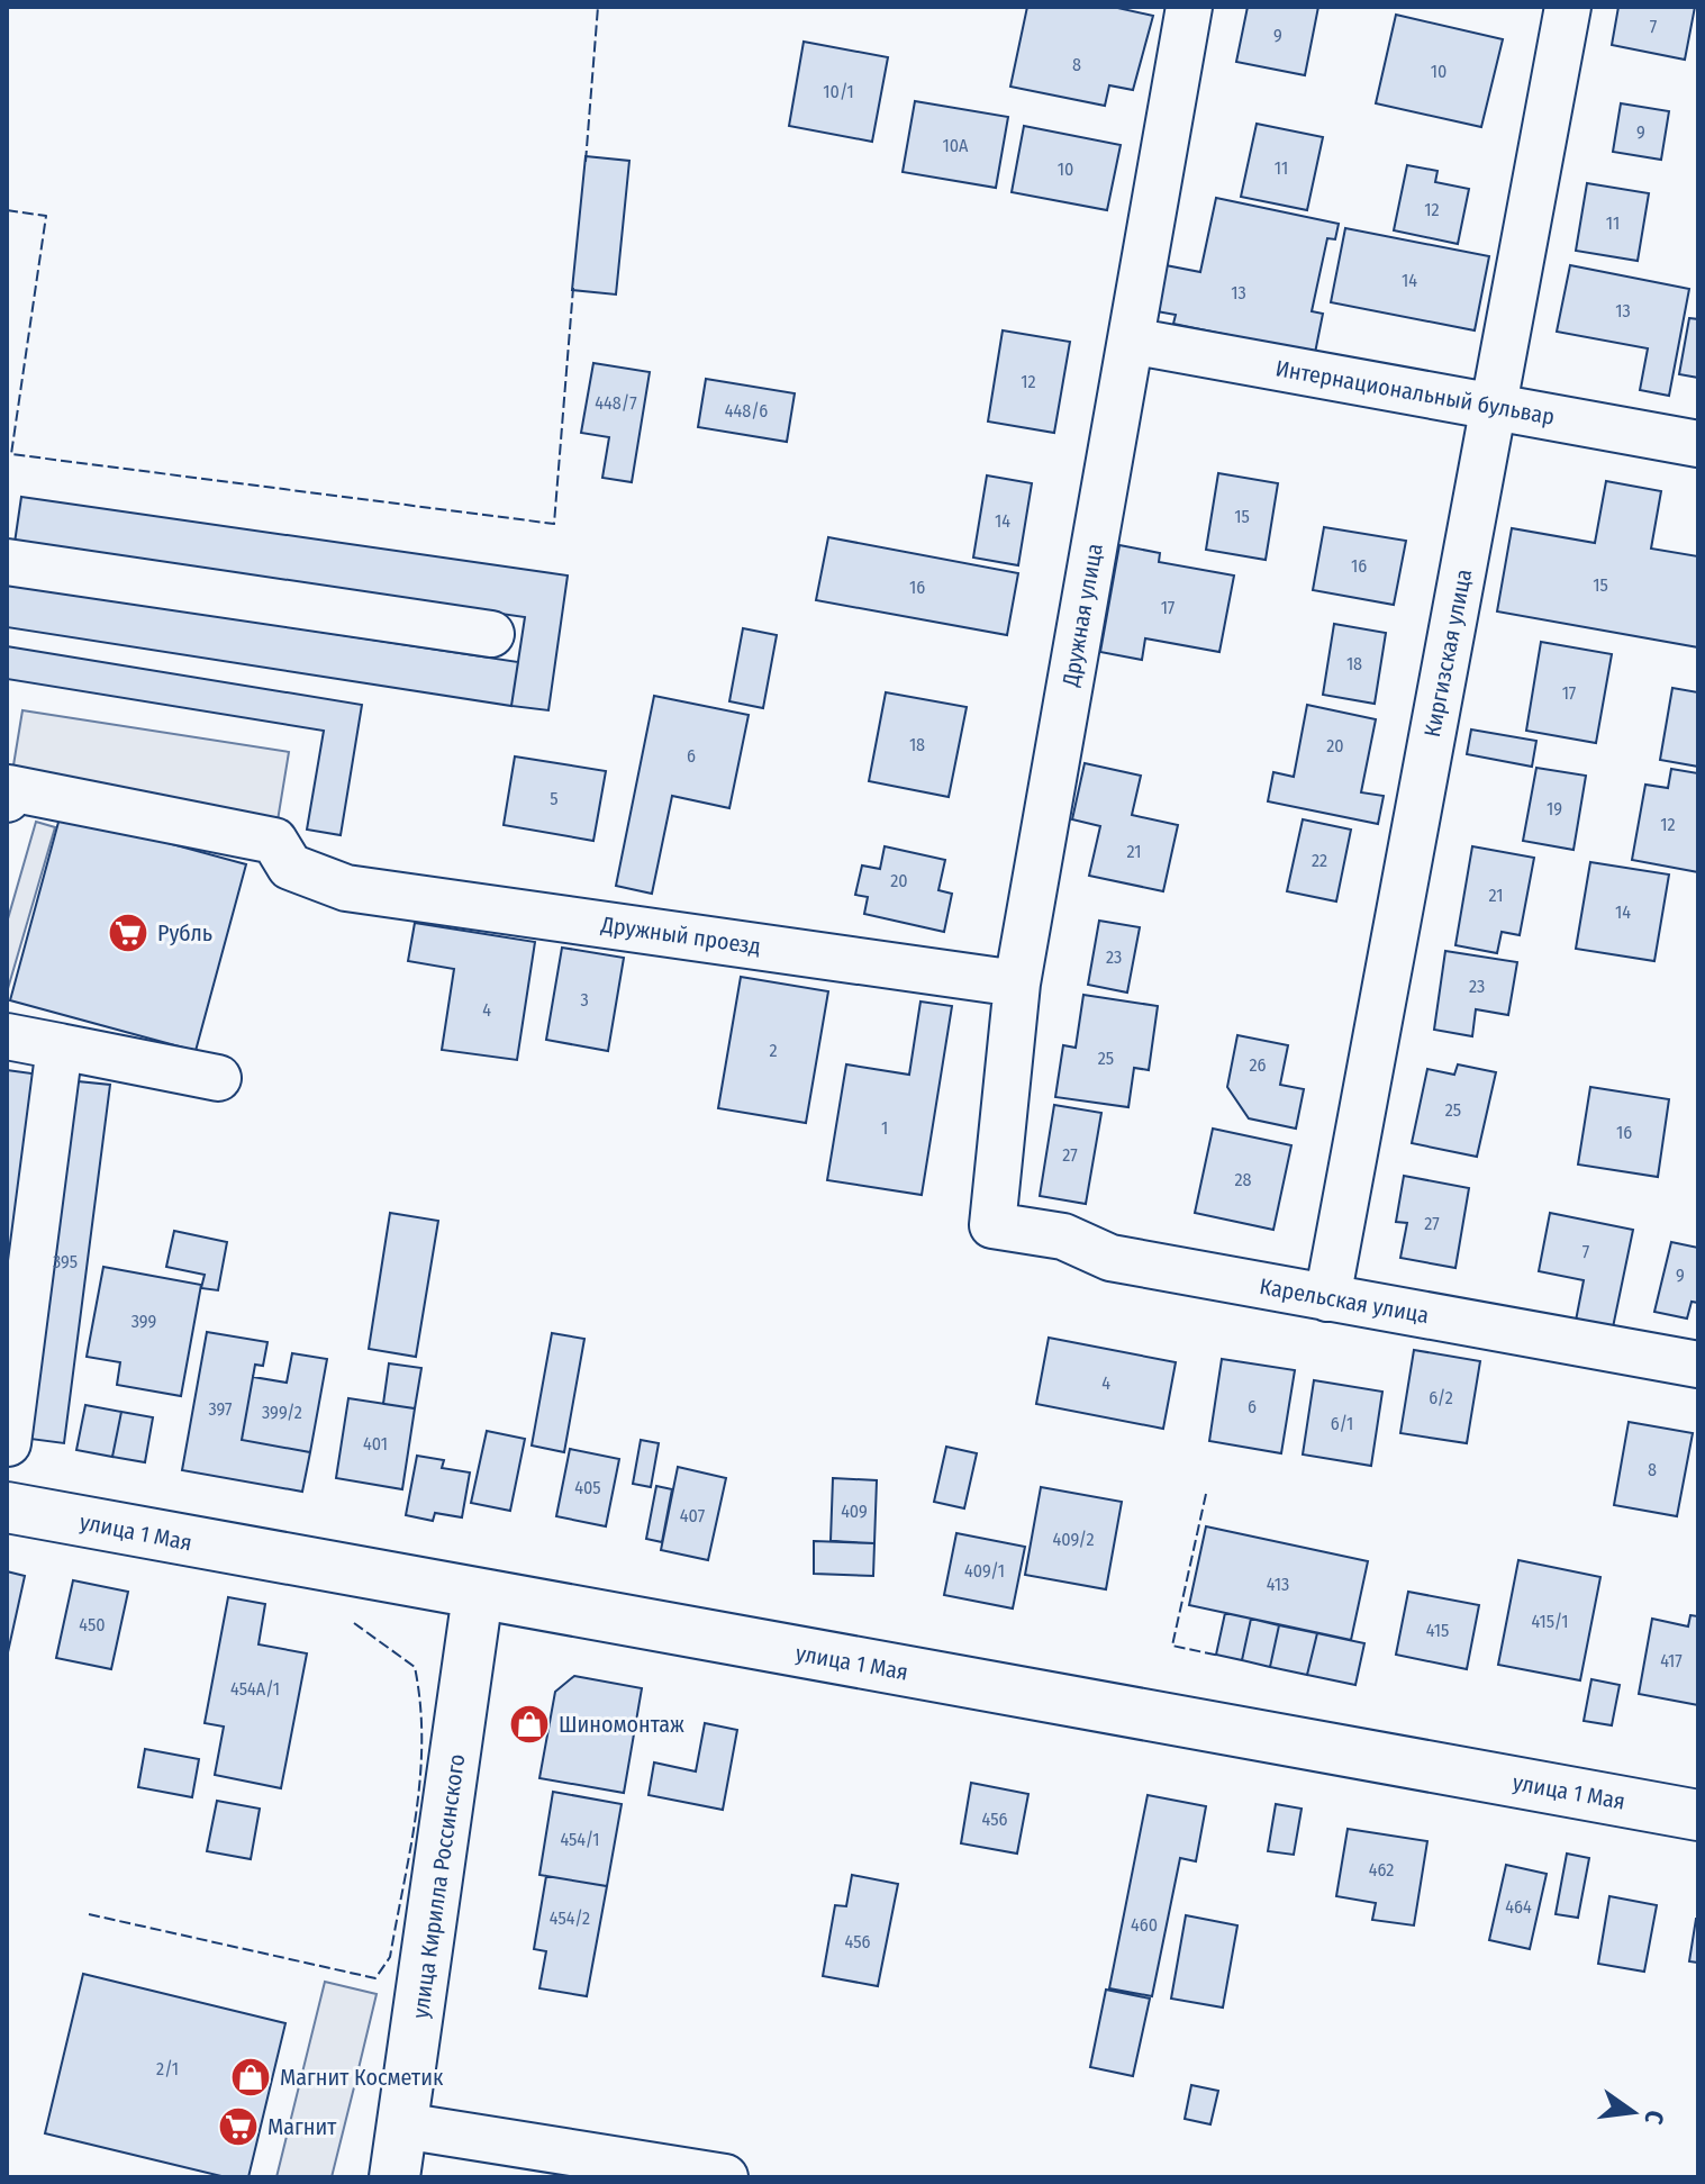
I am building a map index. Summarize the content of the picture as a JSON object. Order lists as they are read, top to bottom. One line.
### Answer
{"streets":{"main road":["улица 1 Мая","улица Кирилла Россинского"],"street":["Интернациональный бульвар","Дружная улица","Киргизская улица","Дружный проезд","Карельская улица"]},"crossings":[["Интернациональный бульвар","Дружная улица"],["Интернациональный бульвар","Киргизская улица"],["Дружная улица","Дружный проезд"],["Дружная улица","Карельская улица"],["Киргизская улица","Карельская улица"],["улица 1 Мая","улица Кирилла Россинского"]],"places":{"supermarket":["Рубль","Магнит"],"shop":["Шиномонтаж","Магнит Косметик"]},"house_numbers":["7","9","8","10","10/1","9","10А","11","10","12","11","14","13","13","12","448/7","448/6","15","14","16","15","16","17","18","17","18","20","6","5","19","12","21","22","20","21","14","23","23","3","4","2","25","26","25","1","16","27","28","27","7","395","9","399","4","6/2","6","397","399/2","6/1","401","8","405","409","407","409/2","409/1","413","415/1","450","415","417","454А/1","456","454/1","462","464","454/2","460","456","2/1"],"north":"right"}
